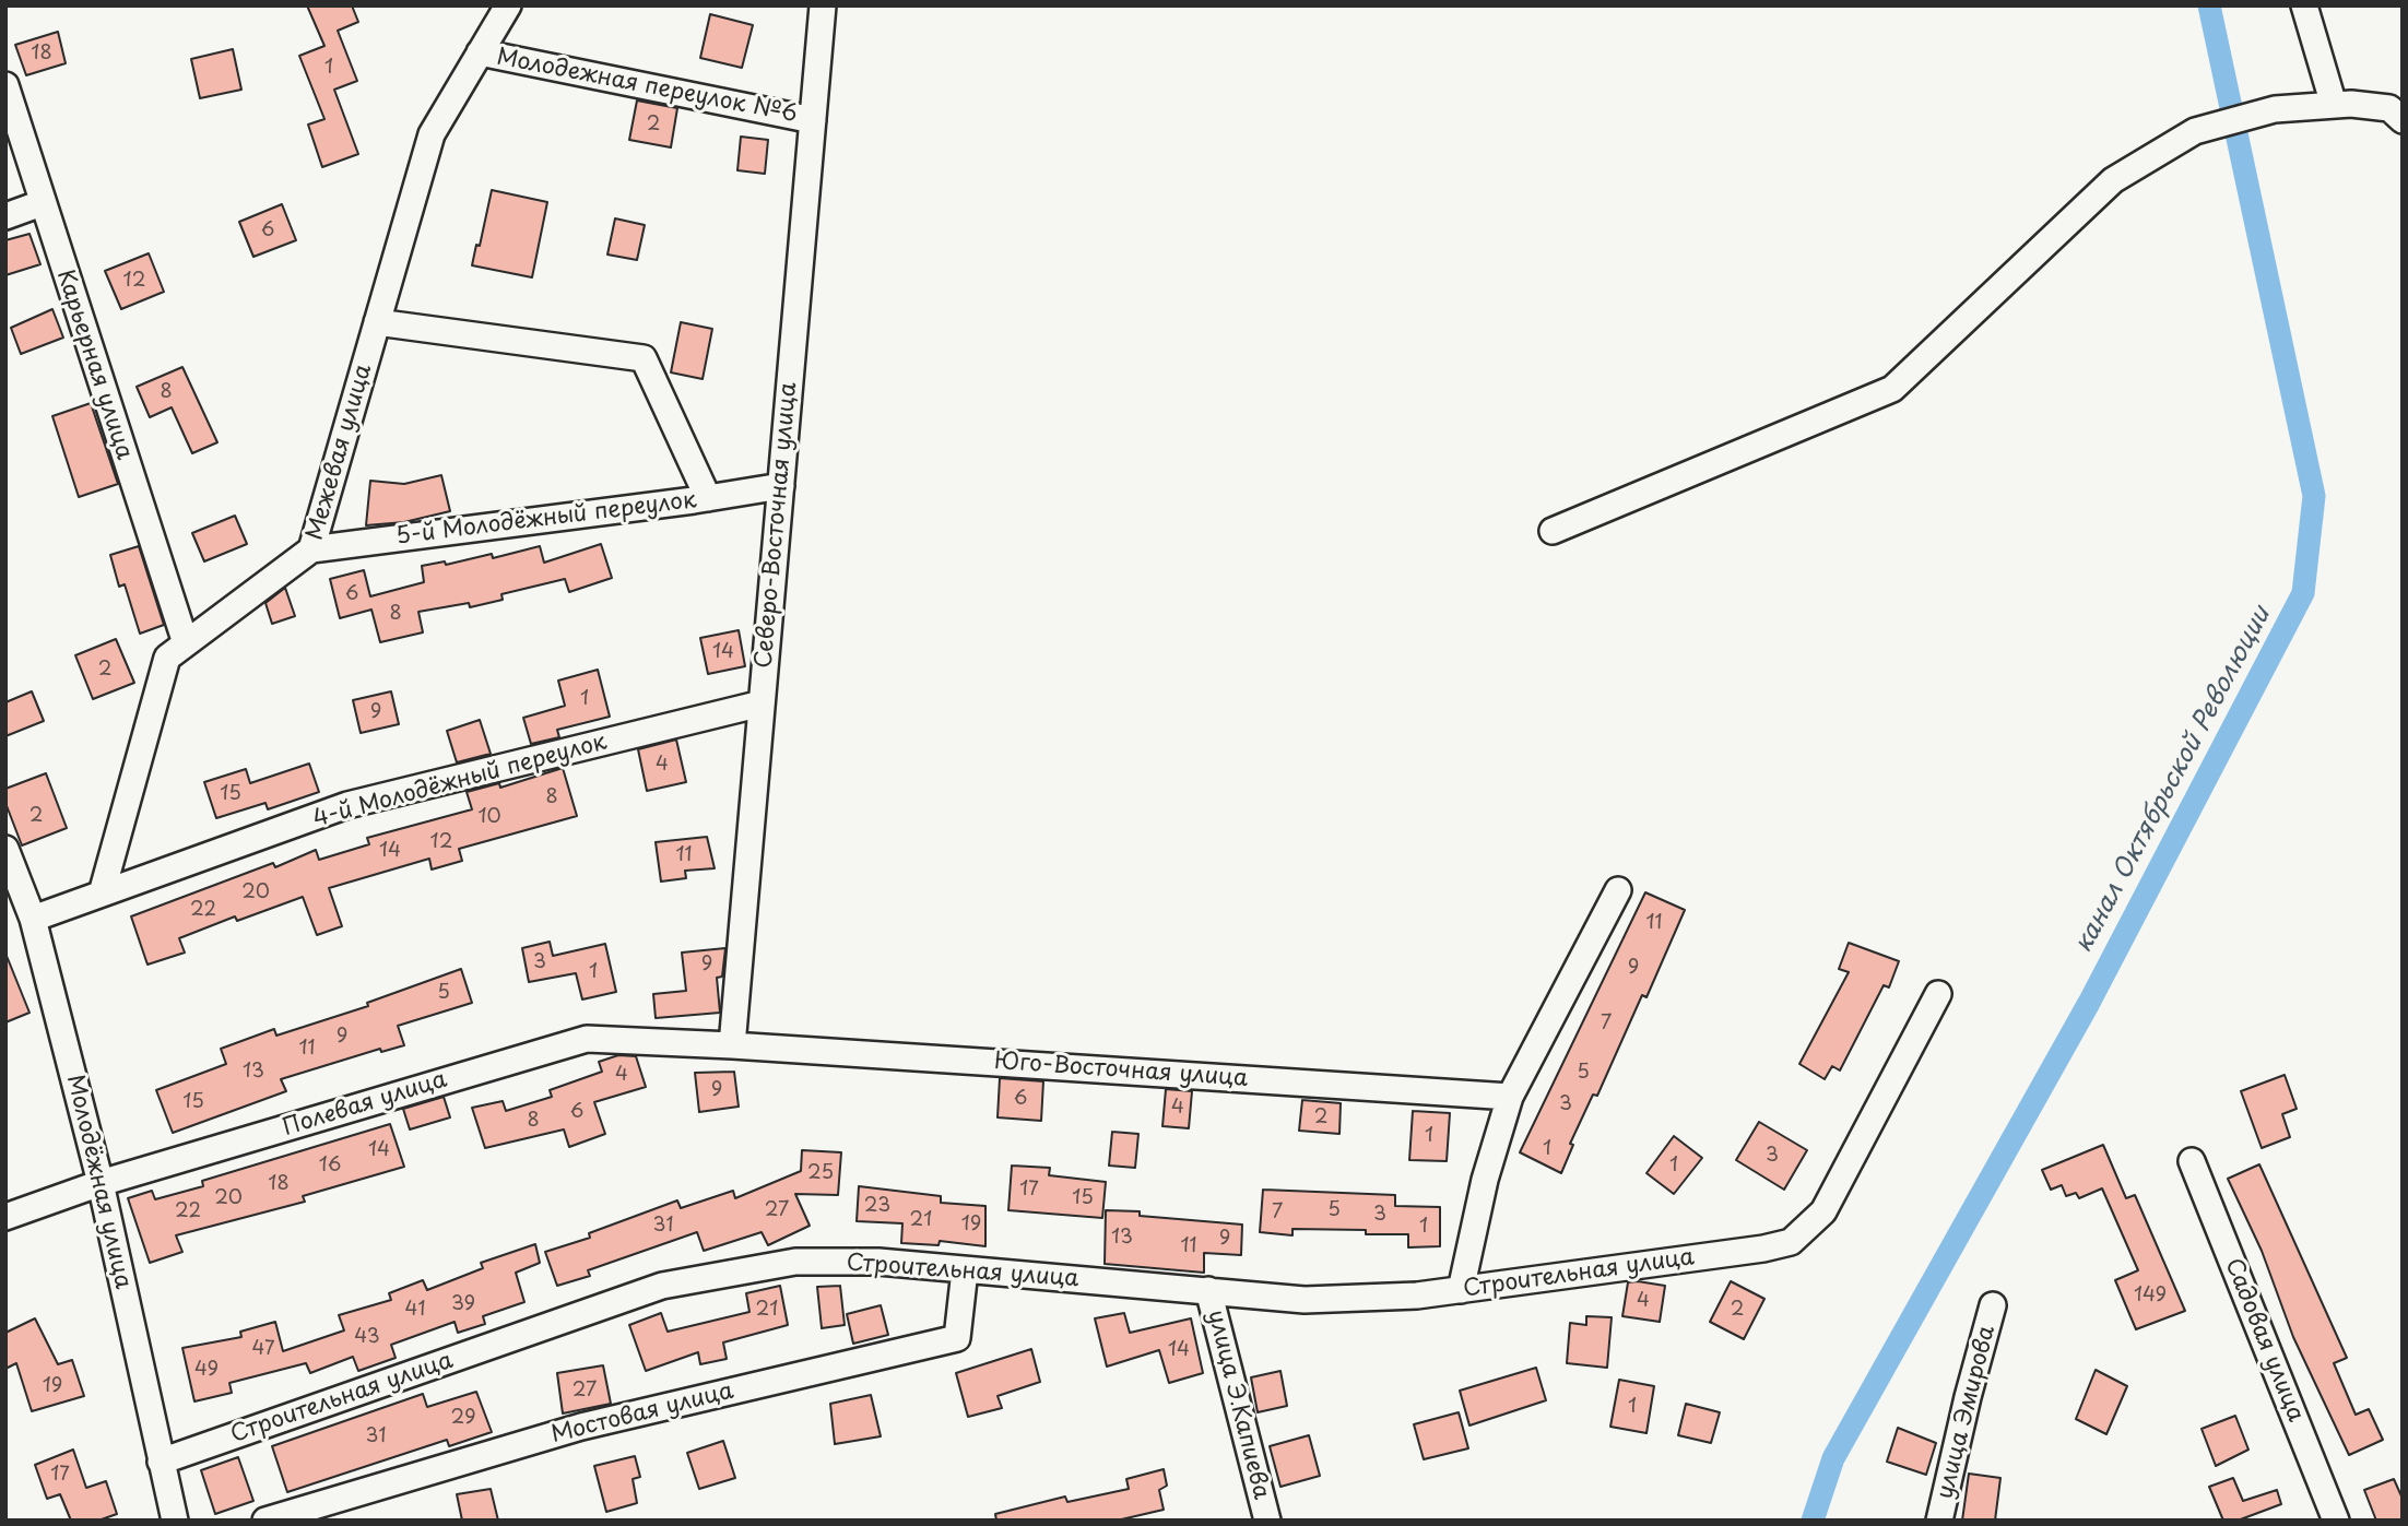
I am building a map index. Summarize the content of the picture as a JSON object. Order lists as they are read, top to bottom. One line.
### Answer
{"streets":{"street":["Молодежная переулок №6","Карьерная улица","Межевая улица","5-й Молодёжный переулок","Северо-Восточная улица","4-й Молодёжный переулок","Юго-Восточная улица","Полевая улица","Молодёжная улица","Строительная улица","Садовая улица","улица Э.Капиева","улица Эмирова","Мостовая улица"]},"crossings":[["Молодежная переулок №6","Межевая улица"],["Молодежная переулок №6","Северо-Восточная улица"],["Карьерная улица","Межевая улица"],["Межевая улица","5-й Молодёжный переулок"],["Межевая улица","4-й Молодёжный переулок"],["5-й Молодёжный переулок","Северо-Восточная улица"],["Северо-Восточная улица","4-й Молодёжный переулок"],["Северо-Восточная улица","Юго-Восточная улица"],["Северо-Восточная улица","Полевая улица"],["4-й Молодёжный переулок","Молодёжная улица"],["Юго-Восточная улица","Полевая улица"],["Полевая улица","Молодёжная улица"],["Молодёжная улица","Строительная улица"],["Строительная улица","улица Э.Капиева"],["Строительная улица","Мостовая улица"]],"water":["канал Октябрьской Революции"],"house_numbers":["18","1","2","6","12","8","6","8","14","2","1","9","4","15","8","2","10","12","14","11","20","22","11","3","9","9","1","5","7","9","11","13","5","4","9","6","15","3","4","6","2","8","1","1","14","3","16","1","25","18","17","20","15","23","27","5","22","7","3","21","19","31","1","13","9","11","149","4","39","41","21","2","43","47","14","49","19","27","1","29","31","17"]}
